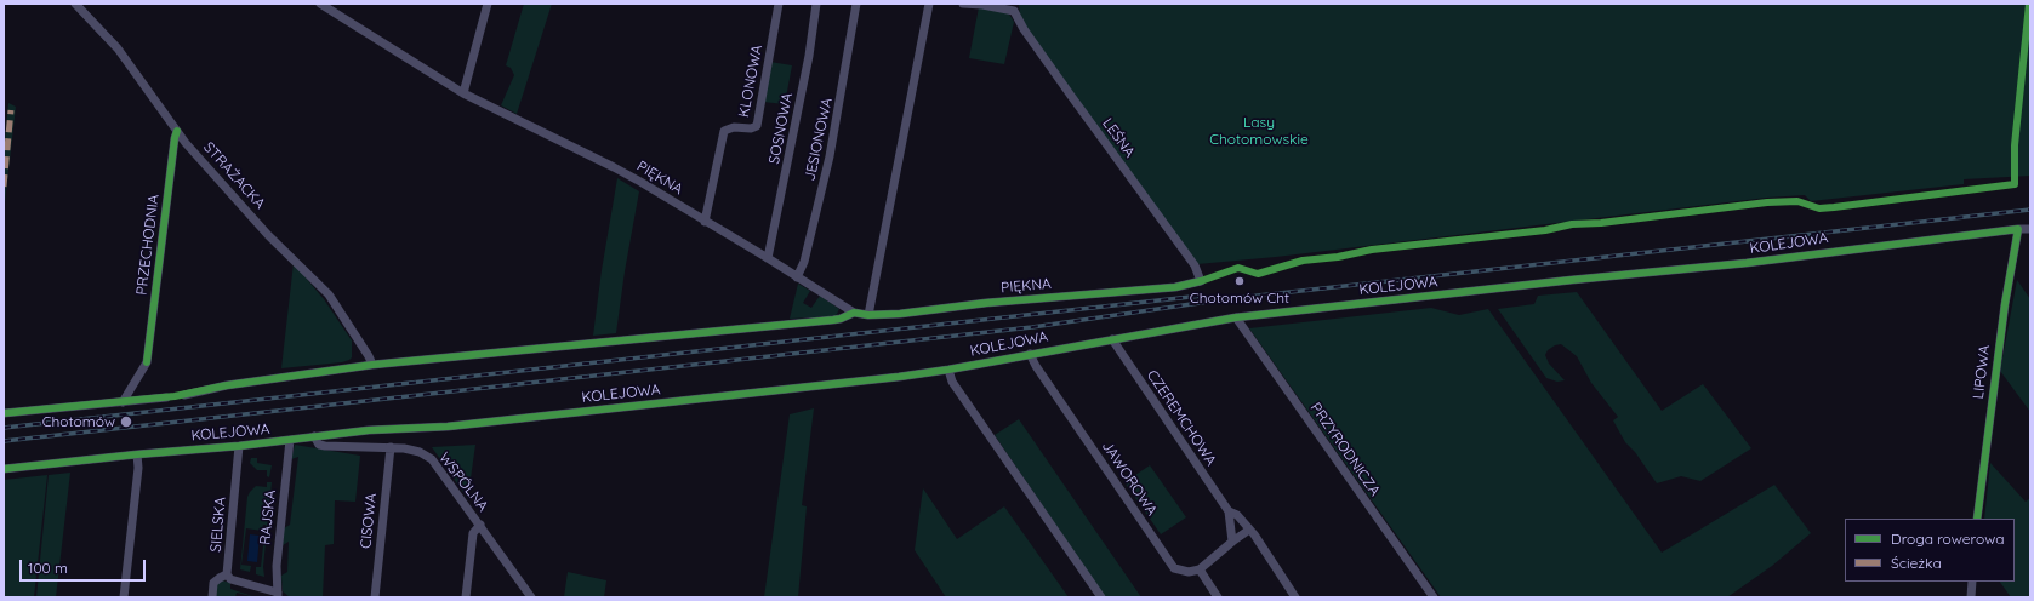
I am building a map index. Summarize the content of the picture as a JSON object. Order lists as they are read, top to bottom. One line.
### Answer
{"streets":{"street":["KLONOWA","SOSNOWA","LEŚNA","JESIONOWA","STRAŻACKA","PIĘKNA","KOLEJOWA","PRZECHODNIA","LIPOWA","CZEREMCHOWA","PRZYRODNICZA","JAWOROWA","WSPÓLNA","RAJSKA","CISOWA","SIELSKA"]},"crossings":[["KLONOWA","PIĘKNA"],["SOSNOWA","PIĘKNA"],["LEŚNA","PIĘKNA"],["JESIONOWA","PIĘKNA"],["STRAŻACKA","PRZECHODNIA"],["KOLEJOWA","LIPOWA"],["KOLEJOWA","CZEREMCHOWA"],["KOLEJOWA","PRZYRODNICZA"],["KOLEJOWA","JAWOROWA"],["KOLEJOWA","WSPÓLNA"],["KOLEJOWA","RAJSKA"],["KOLEJOWA","SIELSKA"],["WSPÓLNA","CISOWA"]],"parks":["Lasy Chotomowskie"],"places":["Chotomów Cht","Chotomów"],"legend":["Droga rowerowa","Ścieżka"],"scale_bar":"100 m"}
